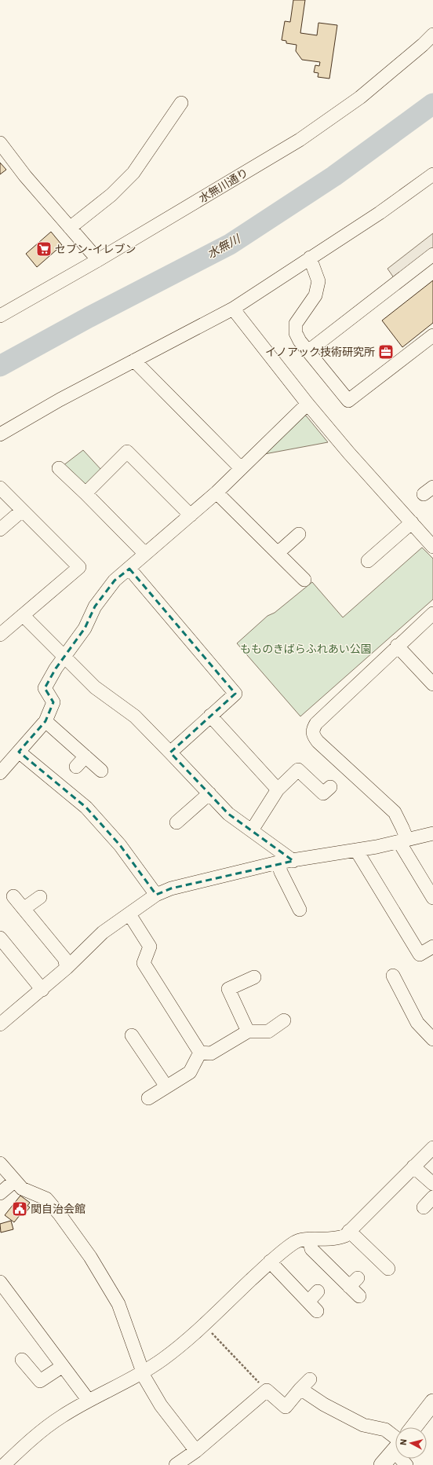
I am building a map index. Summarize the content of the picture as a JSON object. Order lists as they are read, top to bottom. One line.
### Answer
{"streets":{"street":["水無川通り"]},"water":["水無川"],"parks":["もものきばらふれあい公園"],"places":{"supermarket":["セブン-イレブン"],"office":["イノアック技術研究所"],"public building":["関自治会館"]},"north":"left"}
